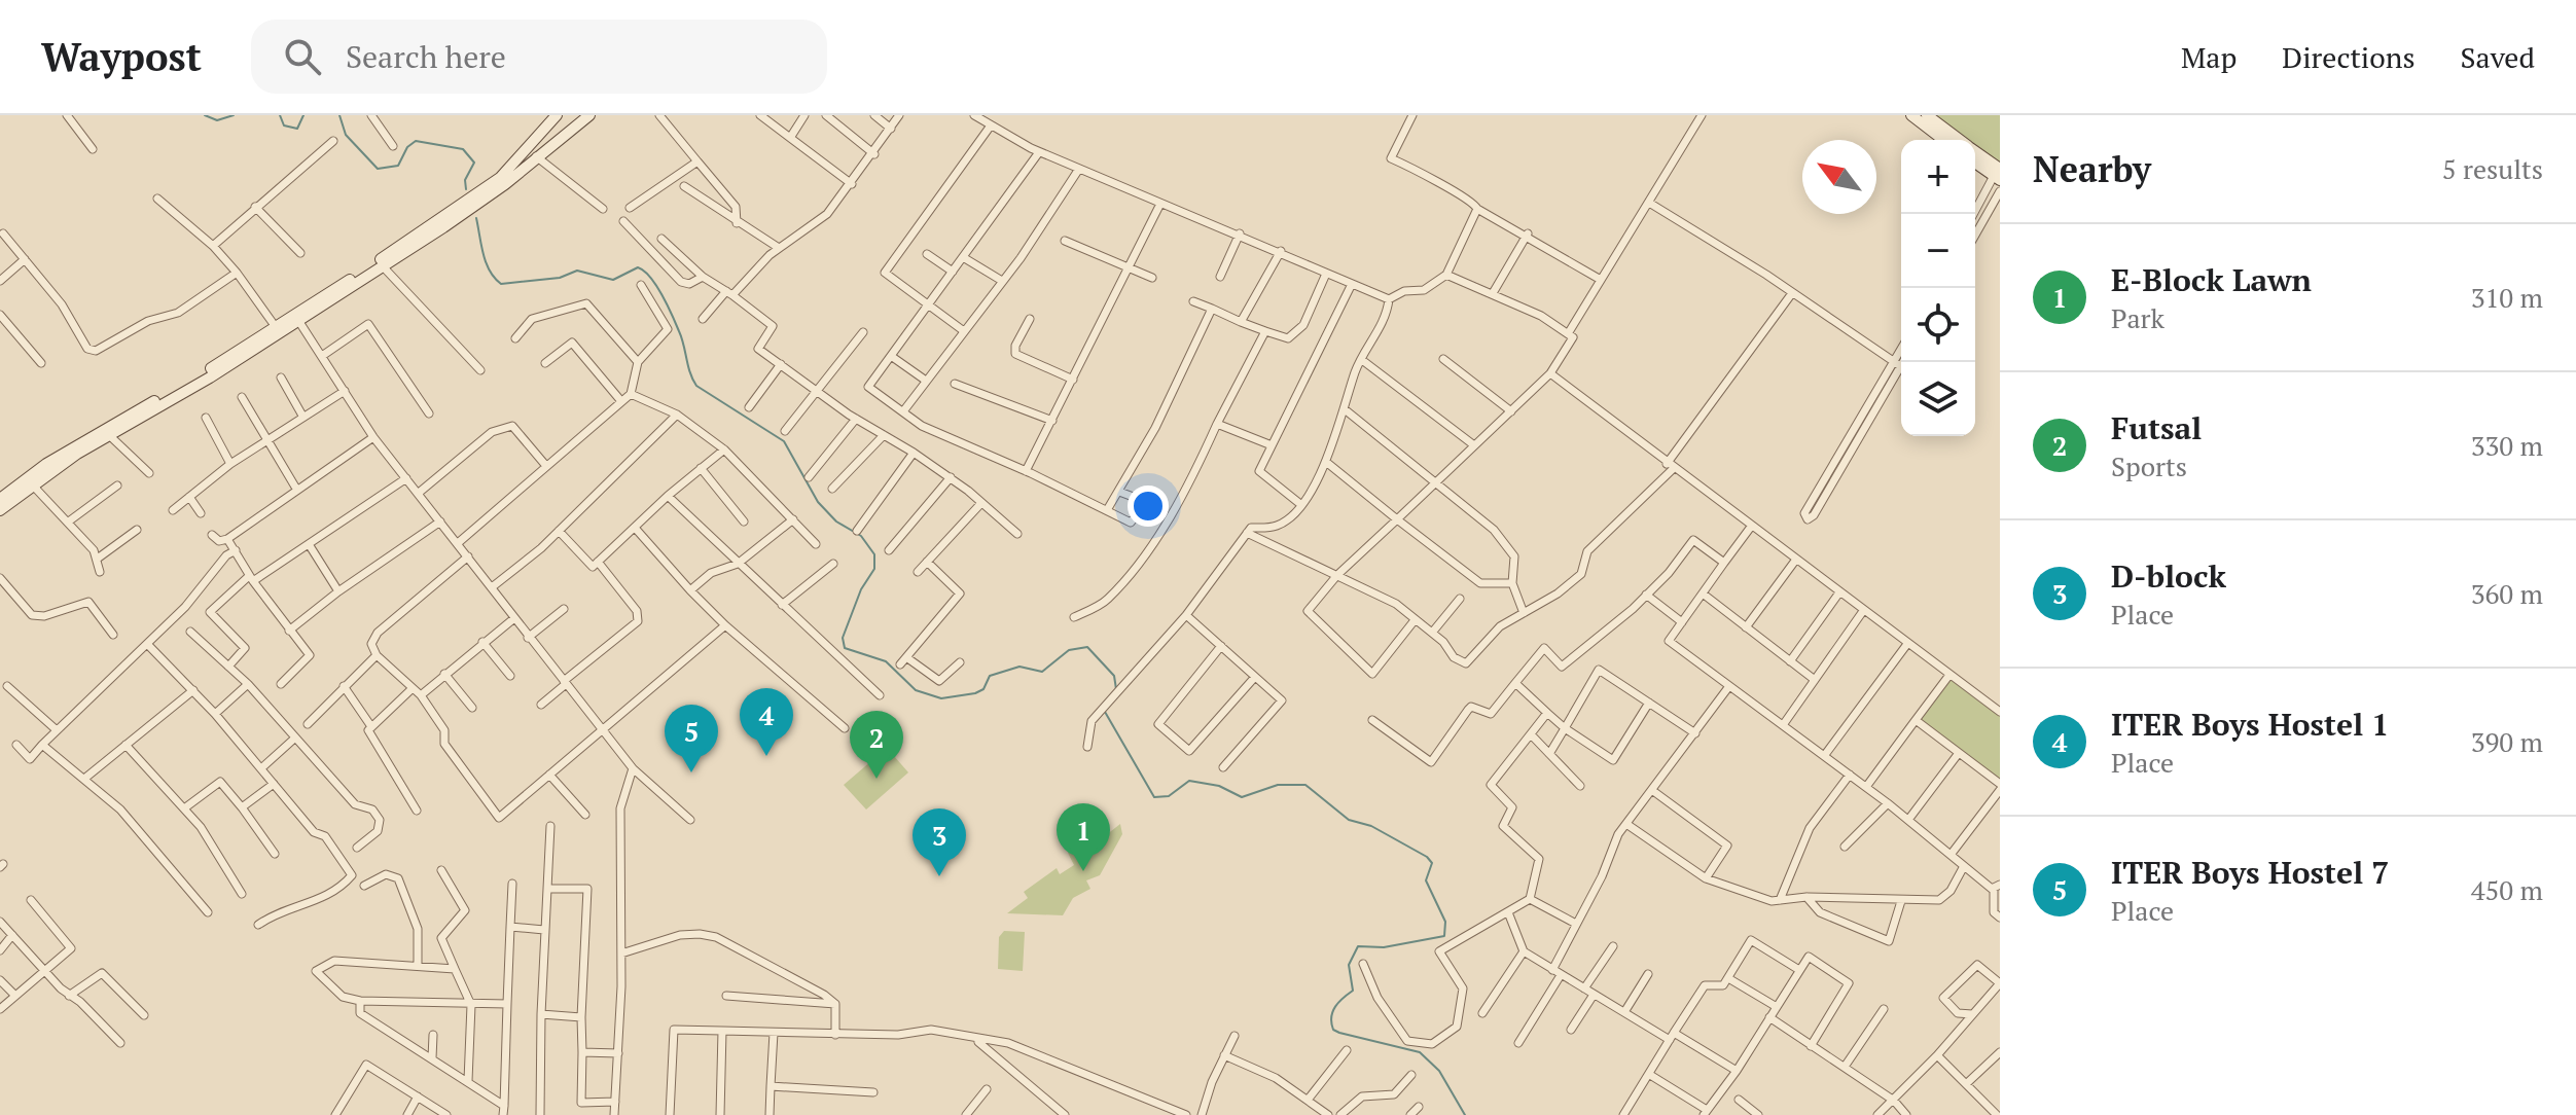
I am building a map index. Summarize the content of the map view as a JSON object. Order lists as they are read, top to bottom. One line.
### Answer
{"north":"top left","page":{"header":"Waypost","search":"Search here","nav":["Map","Directions","Saved"],"heading":["Nearby","5 results"],"map_buttons":["+","−"],"list":[{"mark":"1","name":"E-Block Lawn","note":"Park","value":"310 m"},{"mark":"2","name":"Futsal","note":"Sports","value":"330 m"},{"mark":"3","name":"D-block","note":"Place","value":"360 m"},{"mark":"4","name":"ITER Boys Hostel 1","note":"Place","value":"390 m"},{"mark":"5","name":"ITER Boys Hostel 7","note":"Place","value":"450 m"}],"pins":["4","5","2","1","3"]}}
